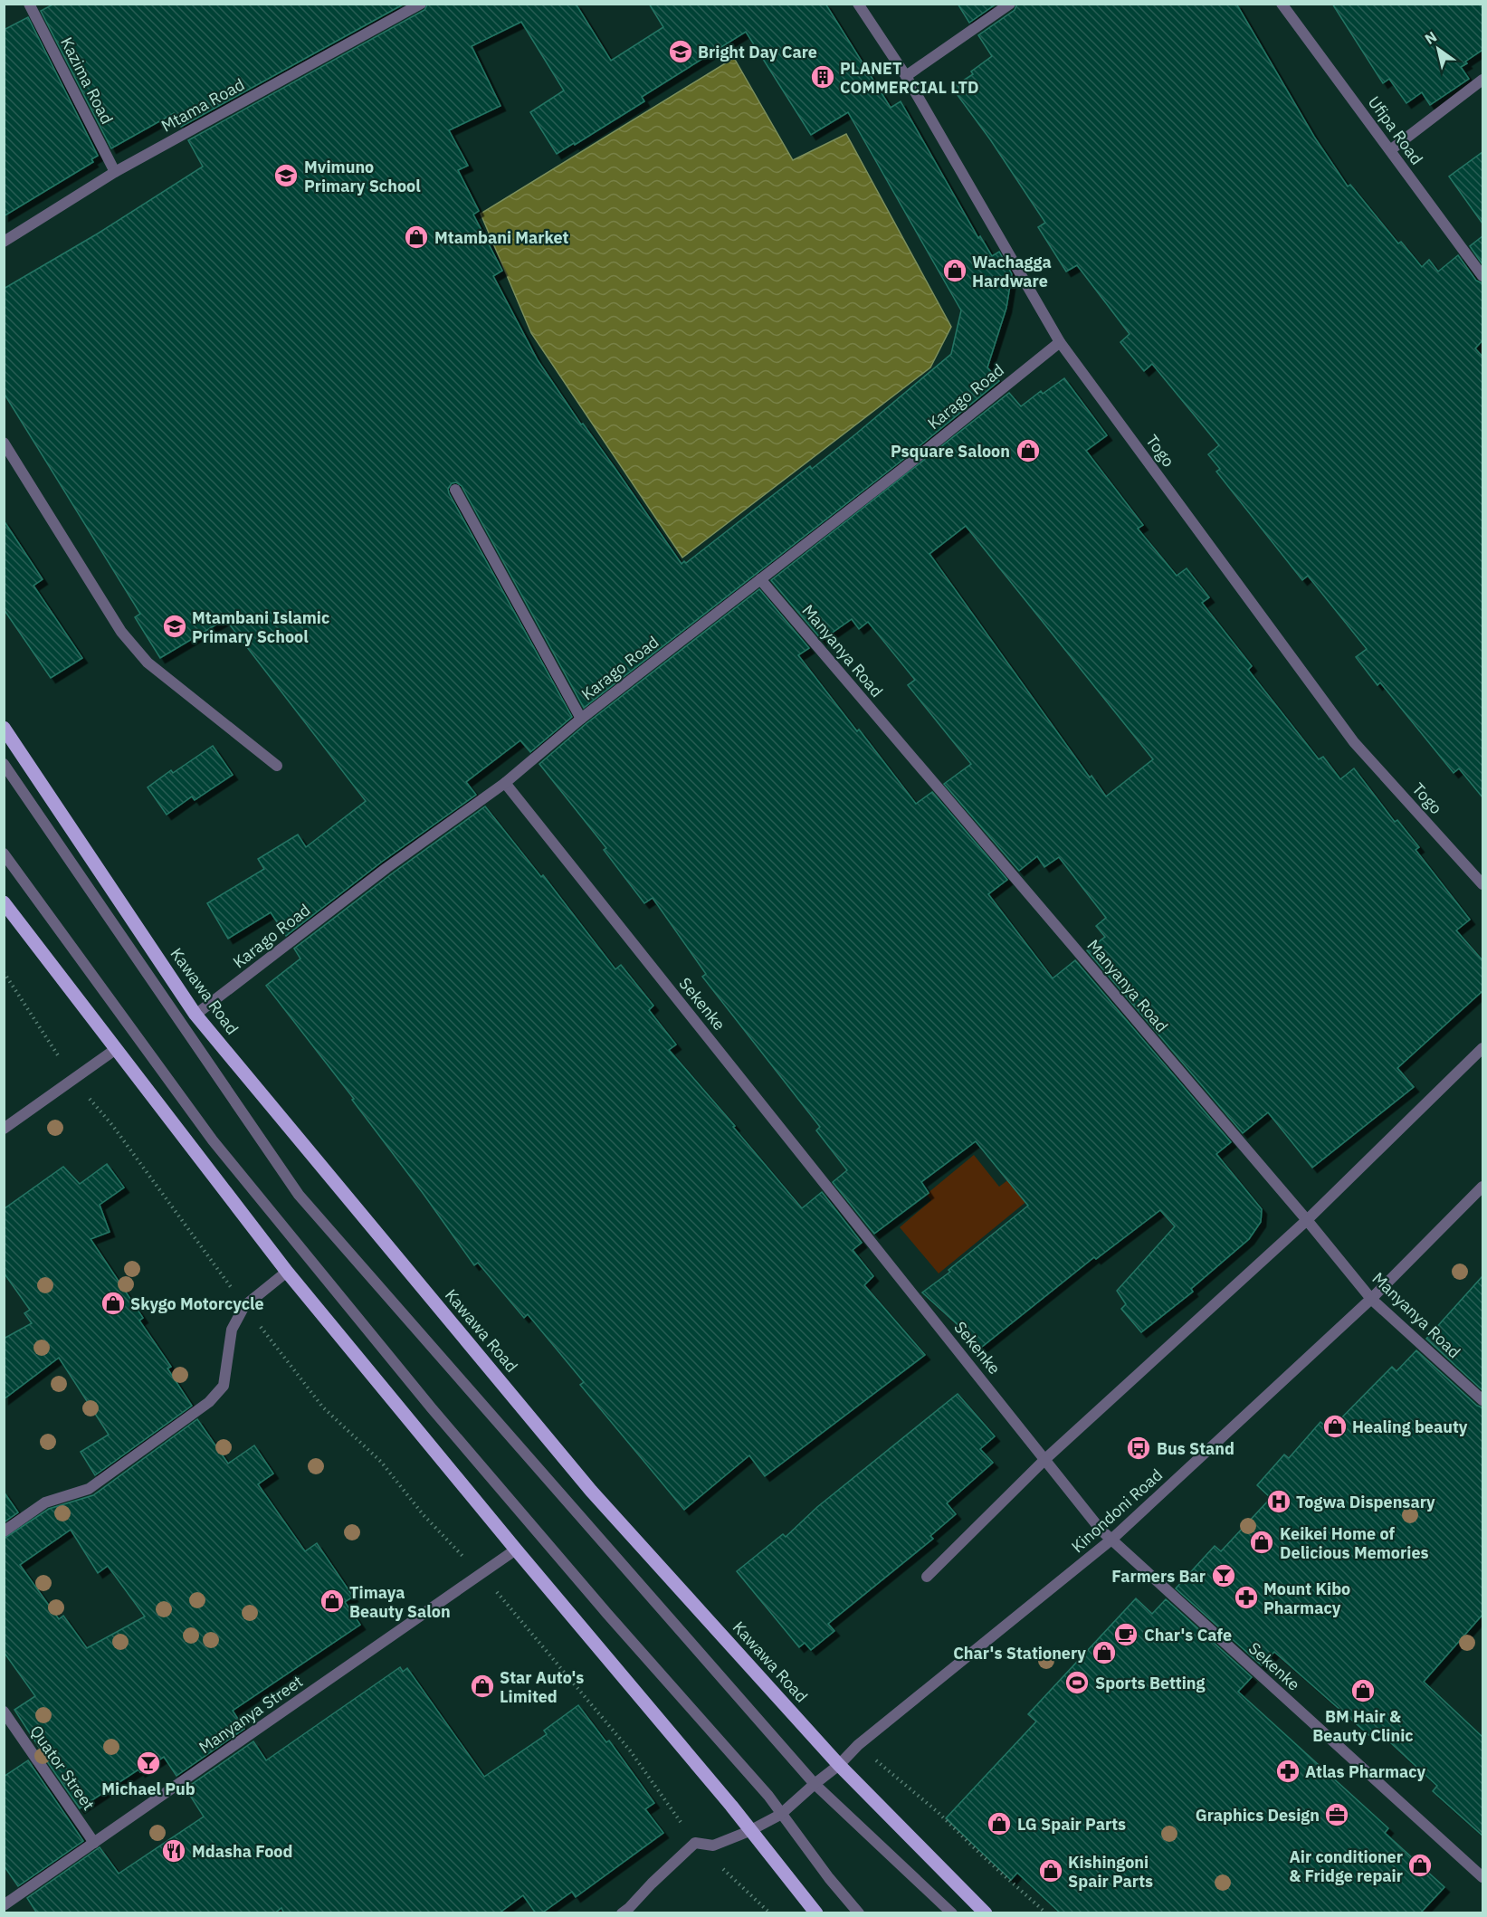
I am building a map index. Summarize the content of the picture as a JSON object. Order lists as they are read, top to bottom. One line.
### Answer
{"streets":{"main road":["Kawawa Road"],"street":["Kazima Road","Mtama Road","Ufipa Road","Karago Road","Togo","Manyanya Road","Sekenke","Kinondoni Road","Manyanya Street","Quator Street"]},"crossings":[["Kazima Road","Mtama Road"],["Karago Road","Togo"],["Karago Road","Manyanya Road"],["Karago Road","Kawawa Road"],["Karago Road","Sekenke"],["Manyanya Road","Kinondoni Road"],["Kawawa Road","Kinondoni Road"],["Sekenke","Kinondoni Road"],["Manyanya Street","Quator Street"]],"places":{"school or university":["Bright Day Care","Mvimuno Primary School","Mtambani Islamic Primary School"],"building":["PLANET COMMERCIAL LTD"],"shop":["Mtambani Market","Wachagga Hardware","Psquare Saloon","Skygo Motorcycle","Healing beauty","Keikei Home of Delicious Memories","Timaya Beauty Salon","Char's Stationery","Star Auto's Limited","BM Hair & Beauty Clinic","LG Spair Parts","Air conditioner & Fridge repair","Kishingoni Spair Parts"],"bus stop":["Bus Stand"],"hospital":["Togwa Dispensary"],"bar":["Farmers Bar","Michael Pub"],"pharmacy":["Mount Kibo Pharmacy","Atlas Pharmacy"],"cafe":["Char's Cafe"],"sports":["Sports Betting"],"office":["Graphics Design"],"restaurant":["Mdasha Food"]},"north":"top left"}
